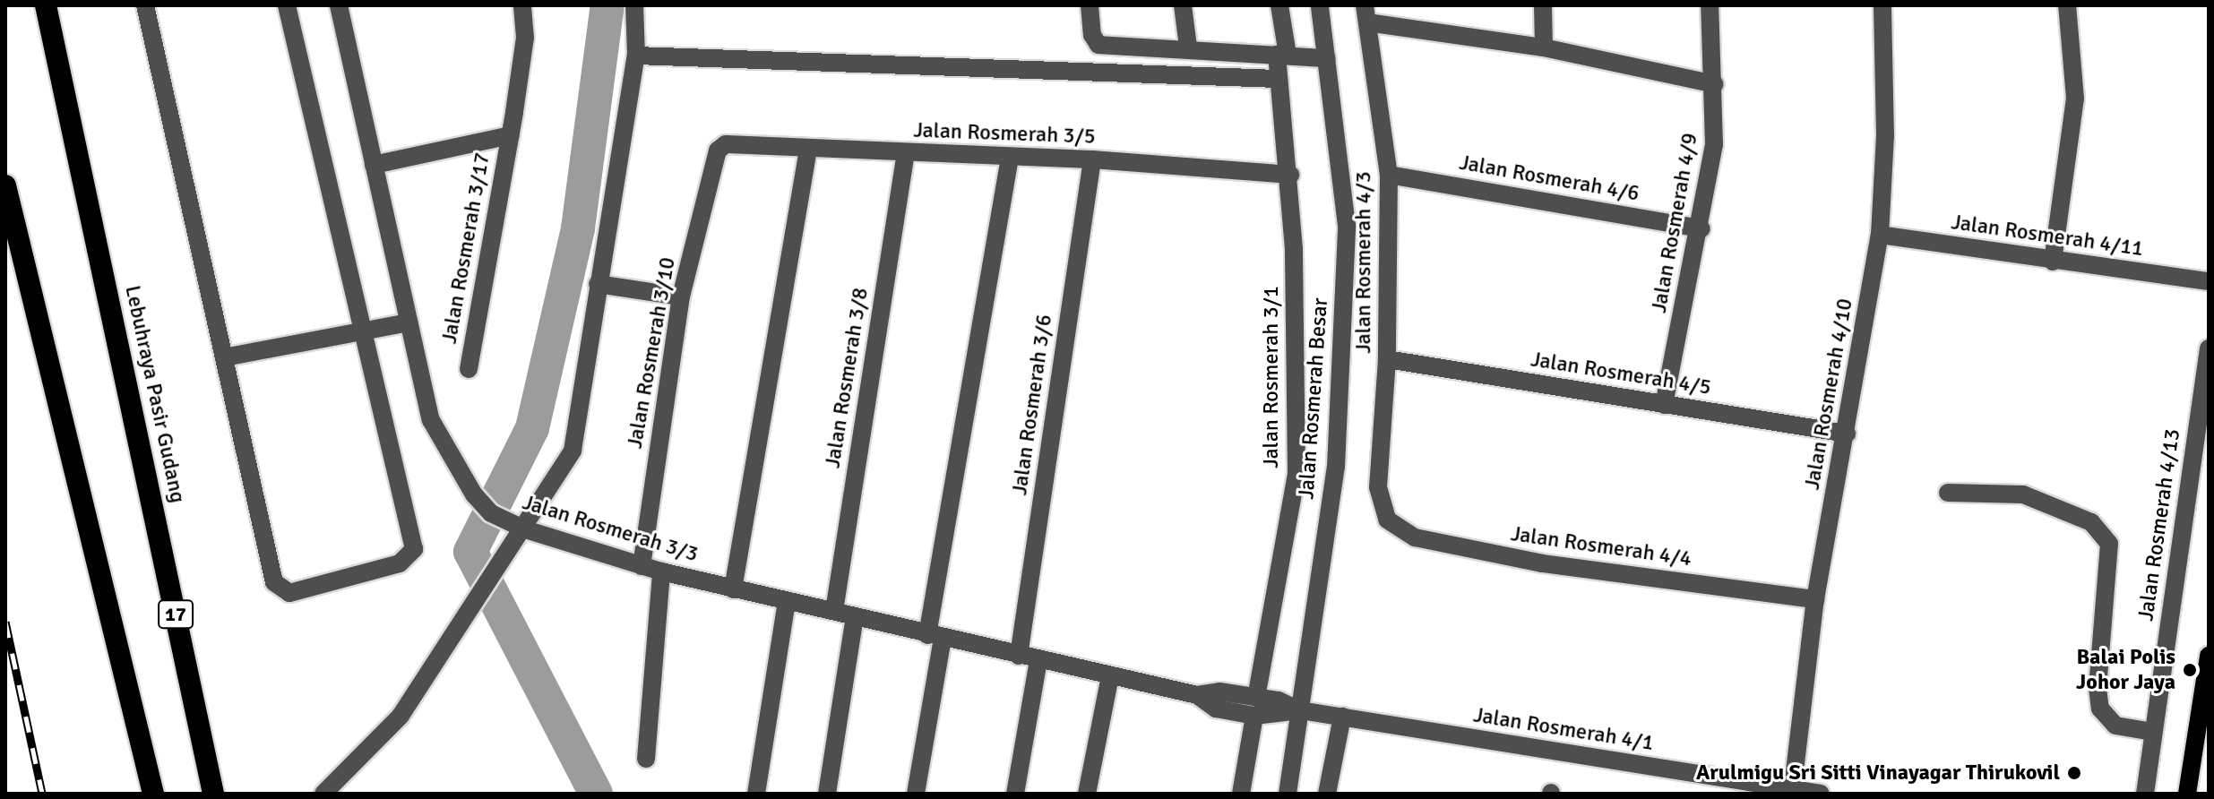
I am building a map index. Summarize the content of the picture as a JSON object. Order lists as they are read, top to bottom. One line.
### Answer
{"streets":{"highway":["Lebuhraya Pasir Gudang","17"],"street":["Jalan Rosmerah 3/5","Jalan Rosmerah 4/6","Jalan Rosmerah 4/9","Jalan Rosmerah 4/11","Jalan Rosmerah 3/17","Jalan Rosmerah 4/3","Jalan Rosmerah 3/10","Jalan Rosmerah 4/5","Jalan Rosmerah 3/1","Jalan Rosmerah 3/8","Jalan Rosmerah 4/10","Jalan Rosmerah Besar","Jalan Rosmerah 3/6","Jalan Rosmerah 4/13","Jalan Rosmerah 3/3","Jalan Rosmerah 4/4","Jalan Rosmerah 4/1"]},"crossings":[["Jalan Rosmerah 3/5","Jalan Rosmerah 3/10"],["Jalan Rosmerah 3/5","Jalan Rosmerah 3/1"],["Jalan Rosmerah 3/5","Jalan Rosmerah 3/8"],["Jalan Rosmerah 3/5","Jalan Rosmerah 3/6"],["Jalan Rosmerah 4/6","Jalan Rosmerah 4/9"],["Jalan Rosmerah 4/6","Jalan Rosmerah 4/3"],["Jalan Rosmerah 4/9","Jalan Rosmerah 4/5"],["Jalan Rosmerah 4/11","Jalan Rosmerah 4/10"],["Jalan Rosmerah 3/17","Jalan Rosmerah 3/3"],["Jalan Rosmerah 4/3","Jalan Rosmerah 4/5"],["Jalan Rosmerah 4/3","Jalan Rosmerah 4/4"],["Jalan Rosmerah 3/10","Jalan Rosmerah 3/3"],["Jalan Rosmerah 4/5","Jalan Rosmerah 4/10"],["Jalan Rosmerah 3/1","Jalan Rosmerah 3/3"],["Jalan Rosmerah 3/8","Jalan Rosmerah 3/3"],["Jalan Rosmerah 4/10","Jalan Rosmerah 4/4"],["Jalan Rosmerah 4/10","Jalan Rosmerah 4/1"],["Jalan Rosmerah Besar","Jalan Rosmerah 3/3"],["Jalan Rosmerah Besar","Jalan Rosmerah 4/1"],["Jalan Rosmerah 3/6","Jalan Rosmerah 3/3"],["Jalan Rosmerah 3/3","Jalan Rosmerah 4/1"]],"places":["Balai Polis Johor Jaya","Arulmigu Sri Sitti Vinayagar Thirukovil"]}
